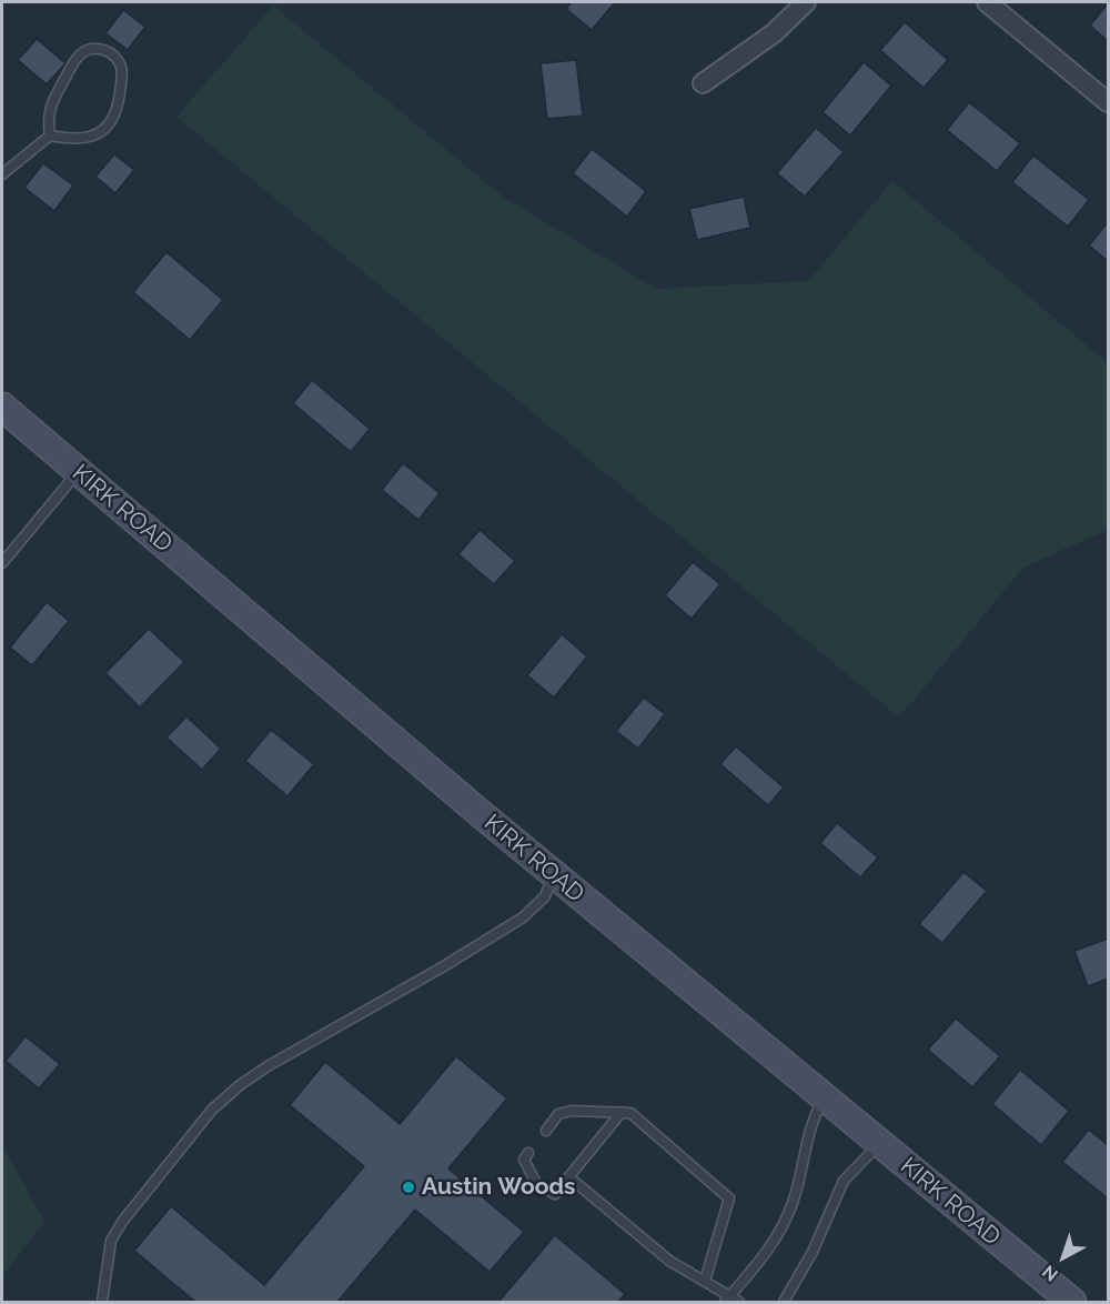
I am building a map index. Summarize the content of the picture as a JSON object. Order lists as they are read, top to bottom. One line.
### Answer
{"streets":{"street":["KIRK ROAD"]},"places":["Austin Woods"],"north":"bottom left"}
